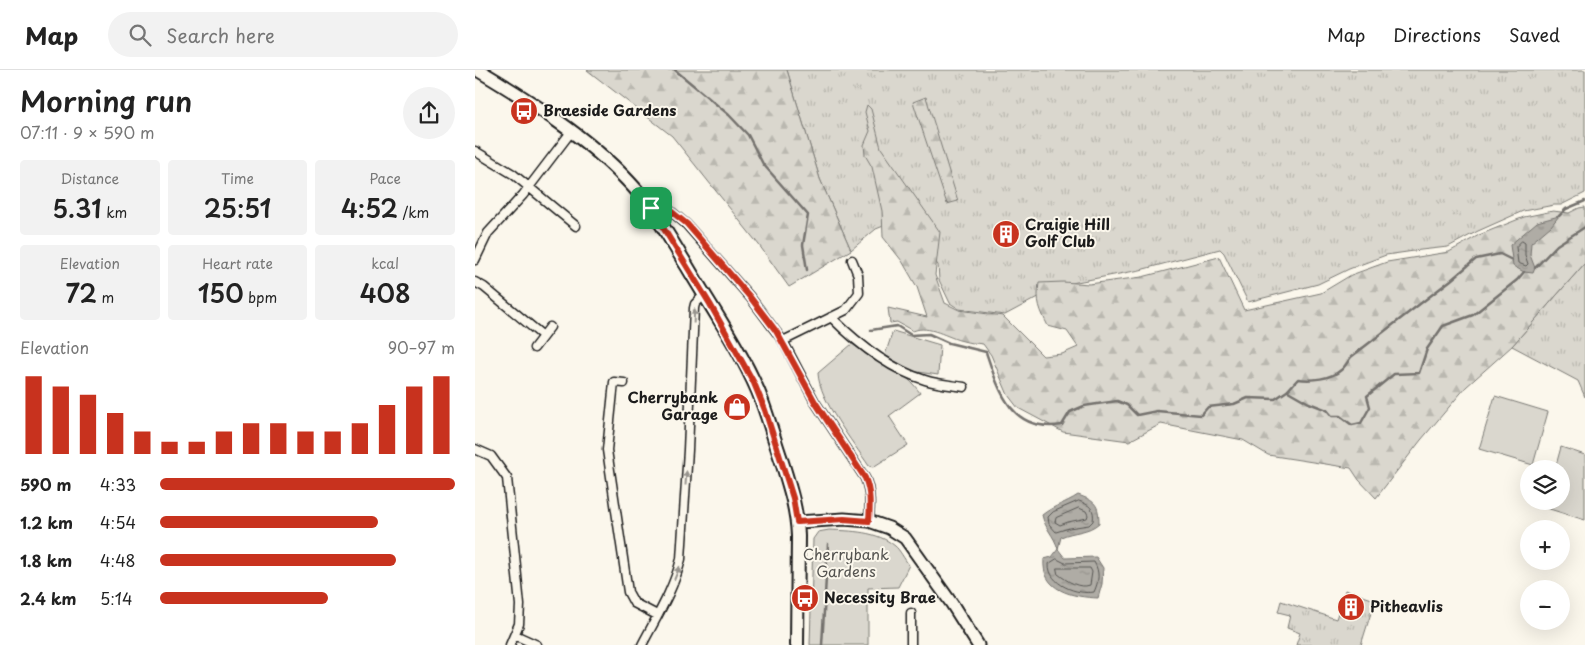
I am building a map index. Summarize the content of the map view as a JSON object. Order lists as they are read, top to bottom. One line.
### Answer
{"parks":["Cherrybank Gardens"],"places":{"bus stop":["Braeside Gardens","Necessity Brae"],"building":["Craigie Hill Golf Club","Pitheavlis"],"shop":["Cherrybank Garage"]},"page":{"header":"Map","search":"Search here","nav":["Map","Directions","Saved"],"heading":["Morning run","07:11 · 9 × 590 m"],"stats":[["Distance","5.31 km"],["Time","25:51"],["Pace","4:52 /km"],["Elevation","72 m"],["Heart rate","150 bpm"],["kcal","408"]],"chart":["Elevation","90–97 m"],"map_buttons":["+","−"],"list":[{"name":"590 m","note":"4:33"},{"name":"1.2 km","note":"4:54"},{"name":"1.8 km","note":"4:48"},{"name":"2.4 km","note":"5:14"}]}}
